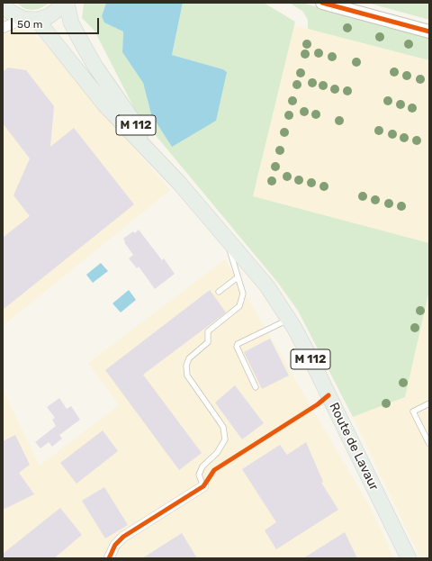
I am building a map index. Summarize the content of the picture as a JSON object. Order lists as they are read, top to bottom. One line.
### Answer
{"streets":{"main road":["M 112","Route de Lavaur"]},"scale_bar":"50 m"}
